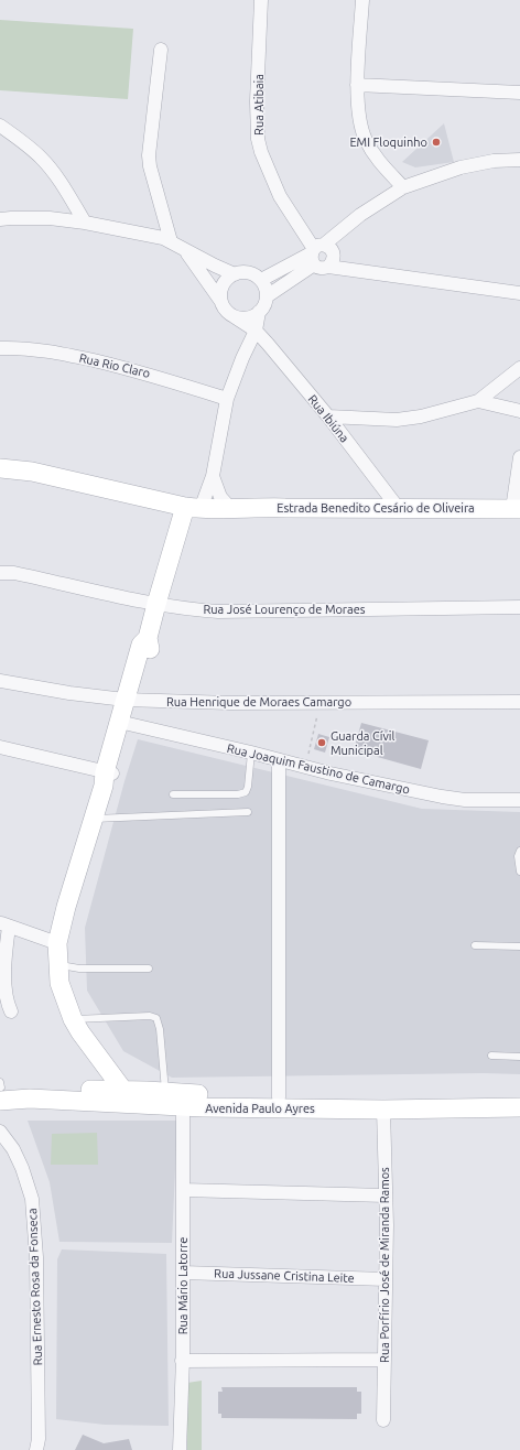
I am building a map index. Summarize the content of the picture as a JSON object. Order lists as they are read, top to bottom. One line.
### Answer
{"streets":{"main road":["Estrada Benedito Cesário de Oliveira","Avenida Paulo Ayres"],"street":["Rua Atibaia","Rua Rio Claro","Rua Ibiúna","Rua José Lourenço de Moraes","Rua Henrique de Moraes Camargo","Rua Joaquim Faustino de Camargo","Rua Porfírio José de Miranda Ramos","Rua Jussane Cristina Leite","Rua Mário Latorre","Rua Ernesto Rosa da Fonseca"]},"crossings":[["Rua Ibiúna","Estrada Benedito Cesário de Oliveira"],["Avenida Paulo Ayres","Rua Porfírio José de Miranda Ramos"],["Avenida Paulo Ayres","Rua Mário Latorre"],["Rua Porfírio José de Miranda Ramos","Rua Jussane Cristina Leite"],["Rua Jussane Cristina Leite","Rua Mário Latorre"]],"places":["EMI Floquinho","Guarda Cívil Municipal"]}
